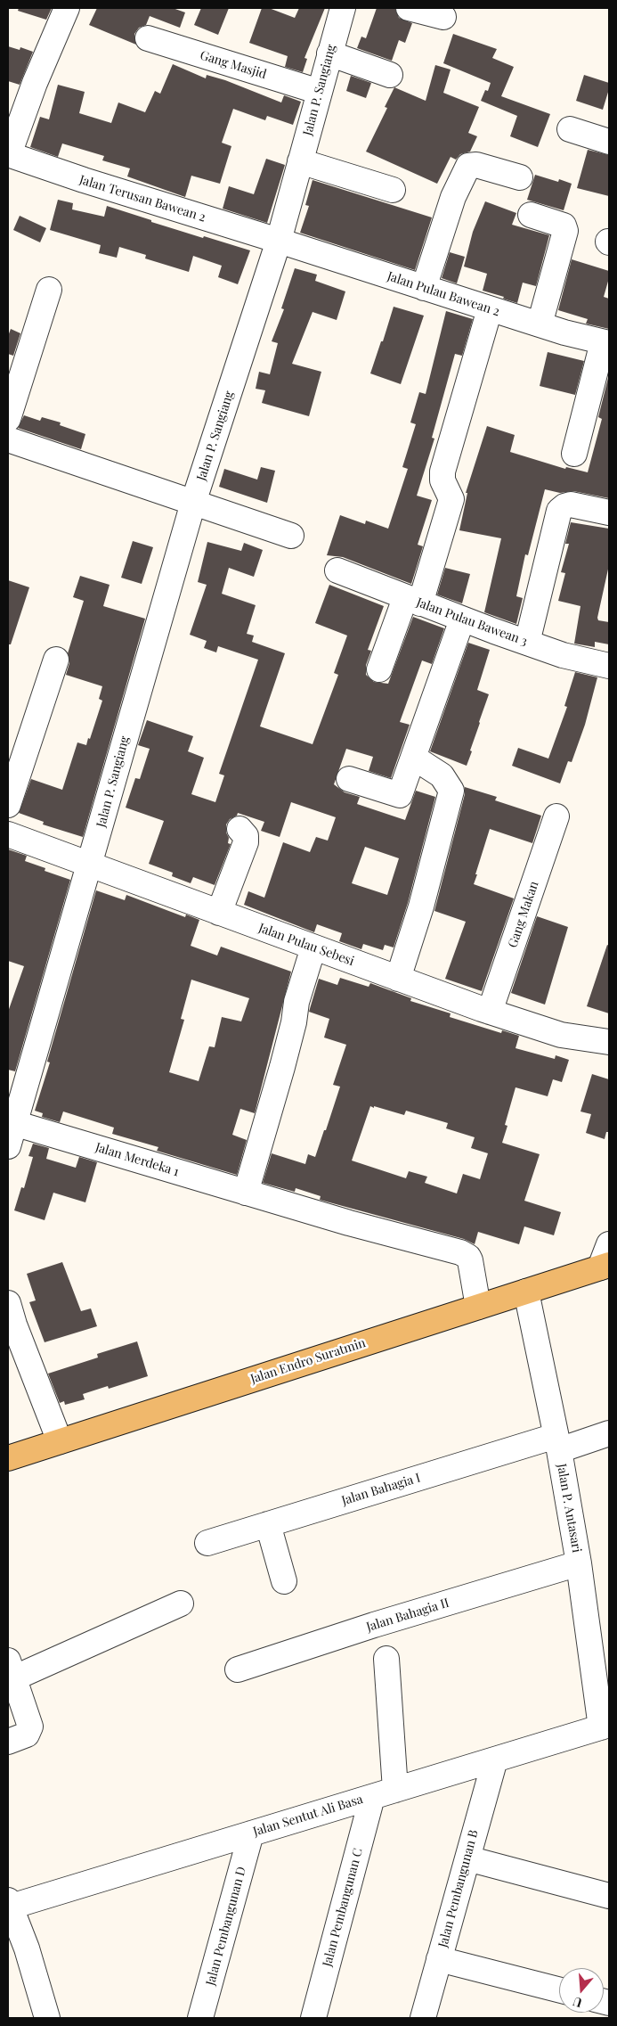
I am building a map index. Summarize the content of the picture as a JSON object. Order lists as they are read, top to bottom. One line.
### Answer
{"streets":{"main road":["Jalan Endro Suratmin"],"street":["Gang Masjid","Jalan P. Sangiang","Jalan Terusan Bawean 2","Jalan Pulau Bawean 2","Jalan Pulau Bawean 3","Gang Makan","Jalan Pulau Sebesi","Jalan Merdeka 1","Jalan Bahagia I","Jalan P. Antasari","Jalan Bahagia II","Jalan Sentut Ali Basa","Jalan Pembangunan B","Jalan Pembangunan C","Jalan Pembangunan D"]},"crossings":[["Gang Masjid","Jalan P. Sangiang"],["Jalan P. Sangiang","Jalan Terusan Bawean 2"],["Jalan P. Sangiang","Jalan Pulau Bawean 2"],["Jalan P. Sangiang","Jalan Pulau Sebesi"],["Jalan Terusan Bawean 2","Jalan Pulau Bawean 2"],["Gang Makan","Jalan Pulau Sebesi"],["Jalan Merdeka 1","Jalan Endro Suratmin"],["Jalan Endro Suratmin","Jalan P. Antasari"],["Jalan Bahagia I","Jalan P. Antasari"],["Jalan P. Antasari","Jalan Bahagia II"],["Jalan P. Antasari","Jalan Sentut Ali Basa"],["Jalan Sentut Ali Basa","Jalan Pembangunan B"],["Jalan Sentut Ali Basa","Jalan Pembangunan C"],["Jalan Sentut Ali Basa","Jalan Pembangunan D"]],"north":"bottom"}
